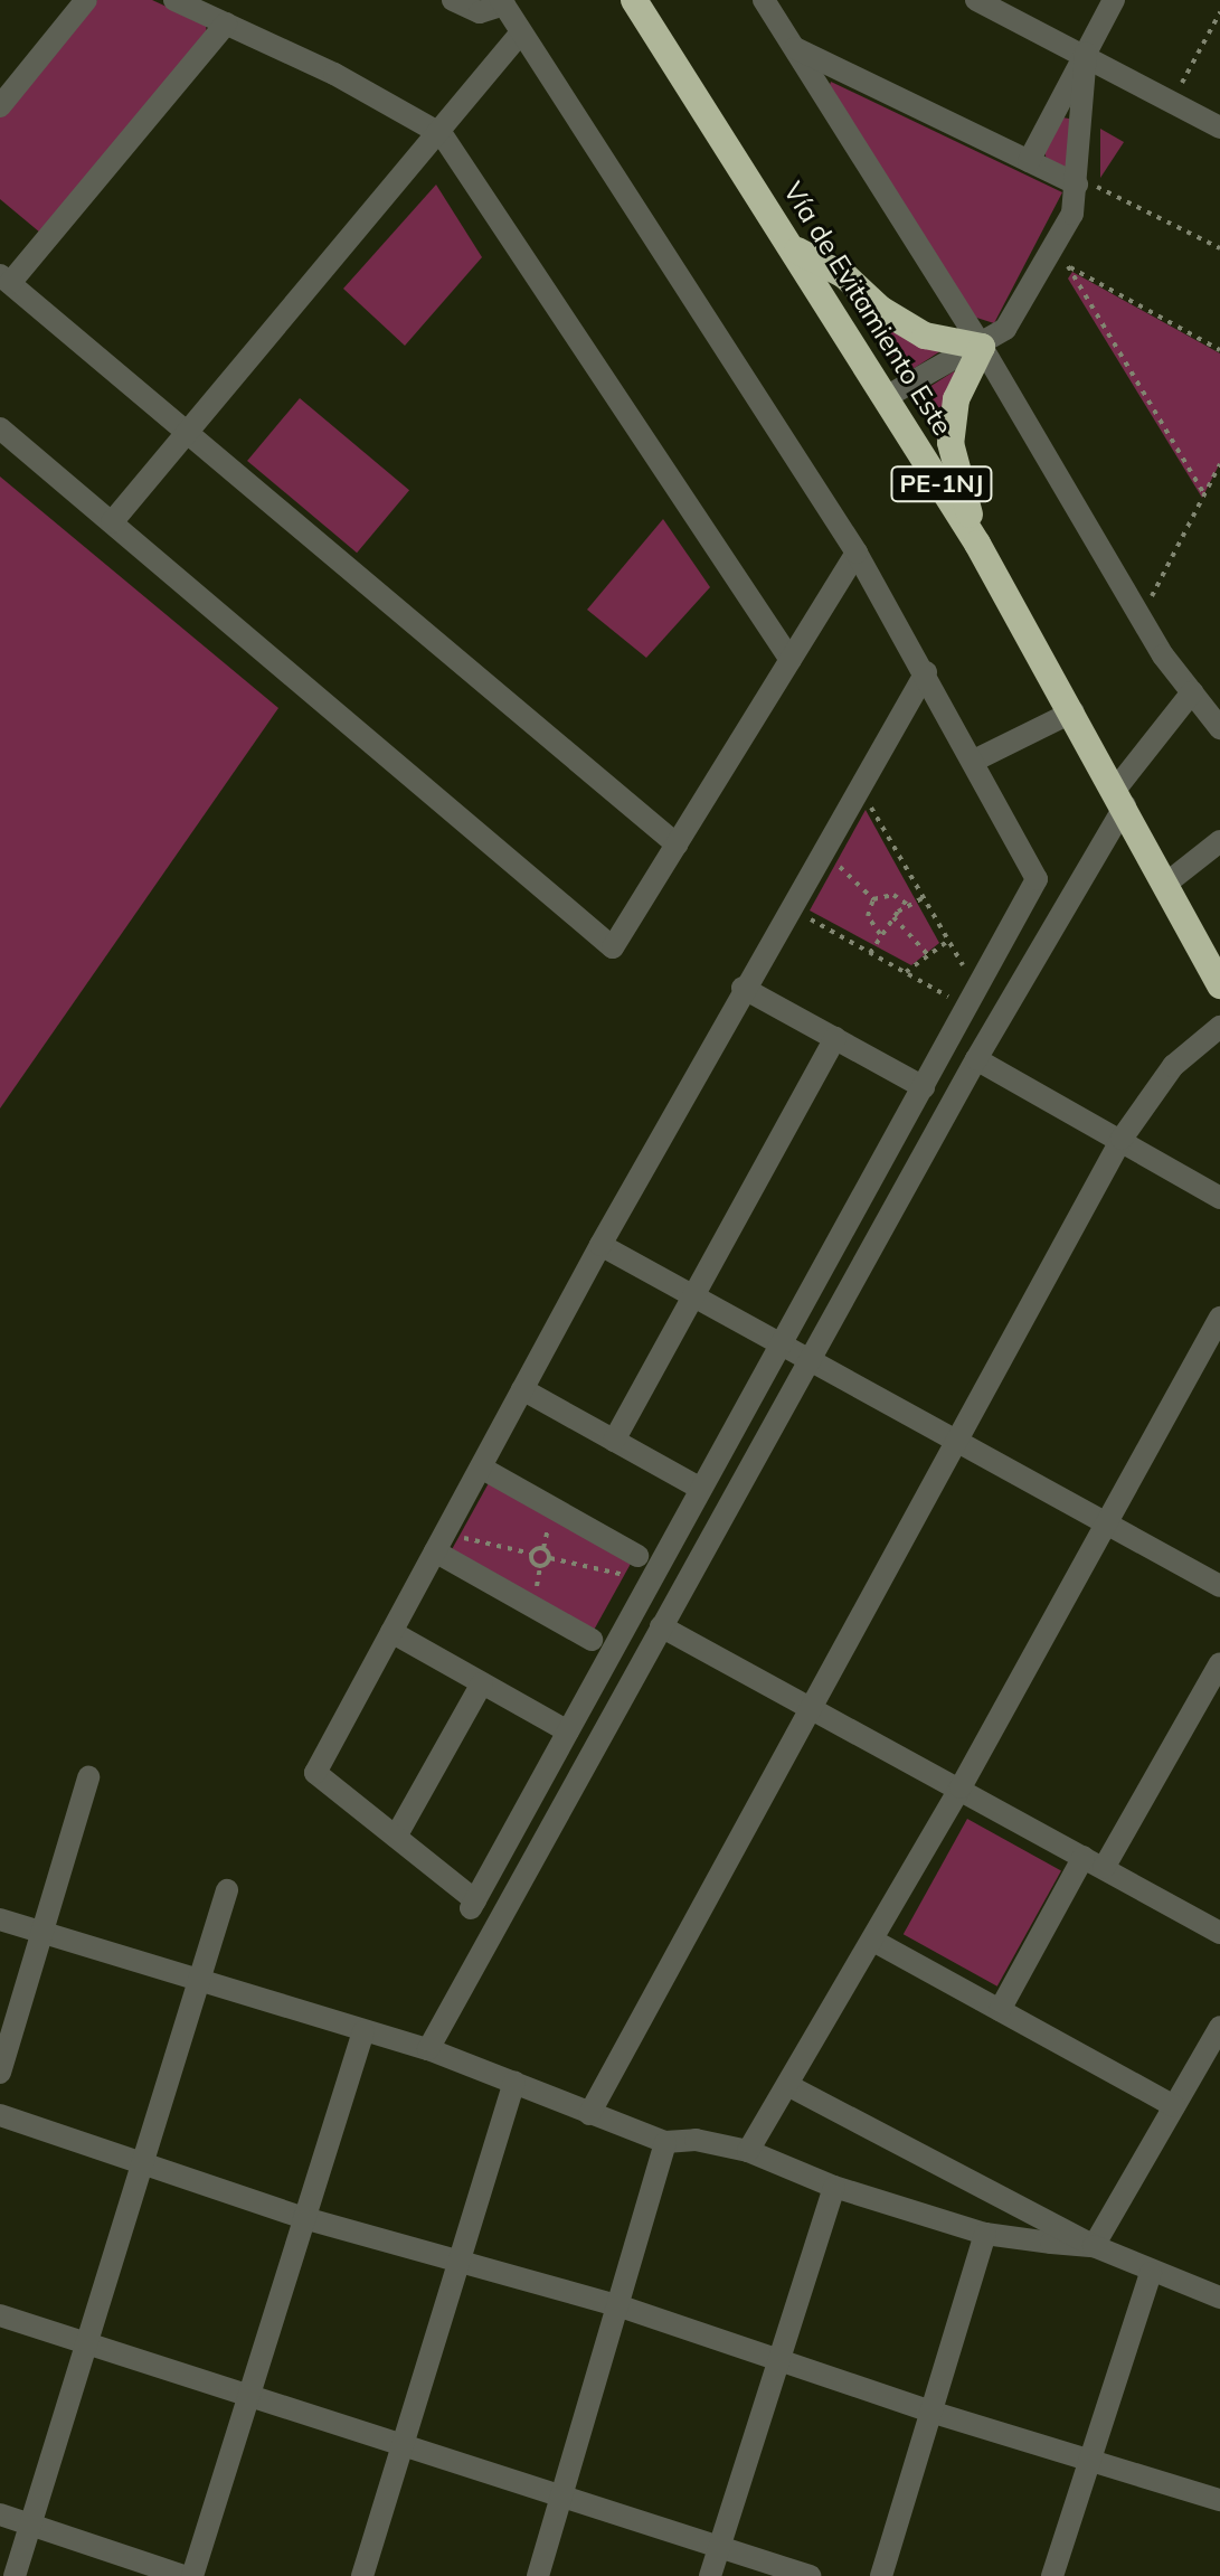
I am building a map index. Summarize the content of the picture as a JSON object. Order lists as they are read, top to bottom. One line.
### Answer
{"streets":{"highway":["Vía de Evitamiento Este","PE-1NJ"]}}
